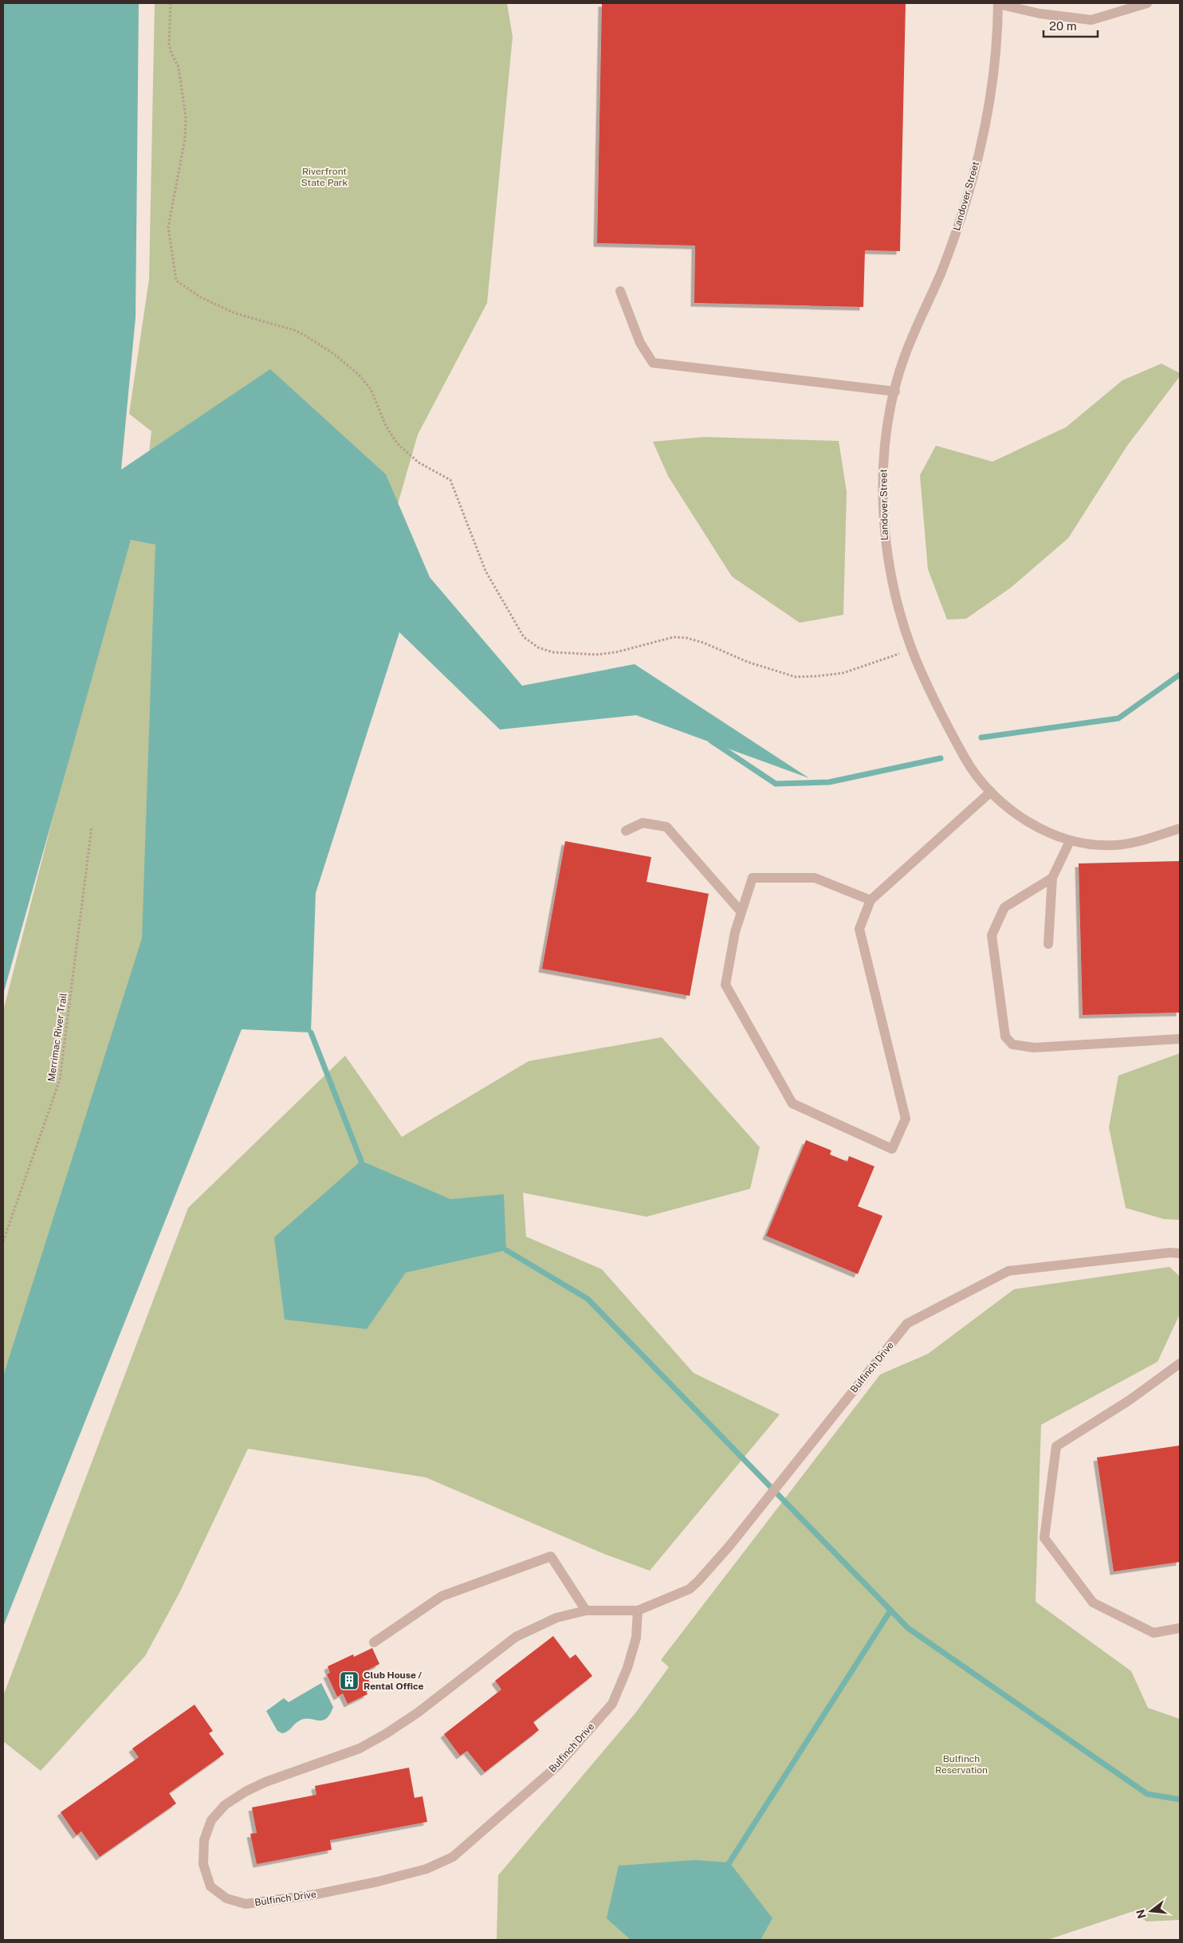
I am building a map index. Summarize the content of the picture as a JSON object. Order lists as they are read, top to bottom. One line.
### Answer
{"streets":{"street":["Landover Street","Bulfinch Drive"],"path":["Merrimac River Trail"]},"parks":["Riverfront State Park","Bulfinch Reservation"],"places":{"building":["Club House / Rental Office"]},"scale_bar":"20 m","north":"left"}
